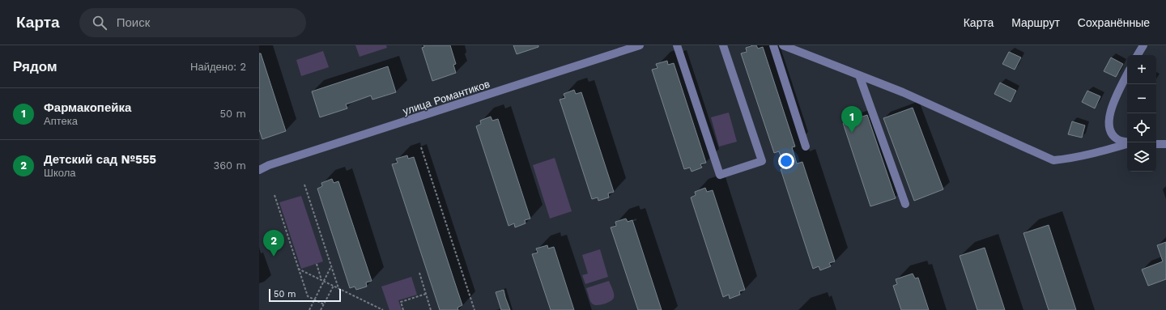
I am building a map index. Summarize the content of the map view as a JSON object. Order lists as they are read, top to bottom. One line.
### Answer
{"streets":{"street":["улица Романтиков"]},"scale_bar":"50 m","page":{"header":"Карта","search":"Поиск","nav":["Карта","Маршрут","Сохранённые"],"heading":["Рядом","Найдено: 2"],"map_buttons":["+","−"],"list":[{"mark":"1","name":"Фармакопейка","note":"Аптека","value":"50 m"},{"mark":"2","name":"Детский сад №555","note":"Школа","value":"360 m"}],"pins":["1","2"],"scale":"50 m"}}
